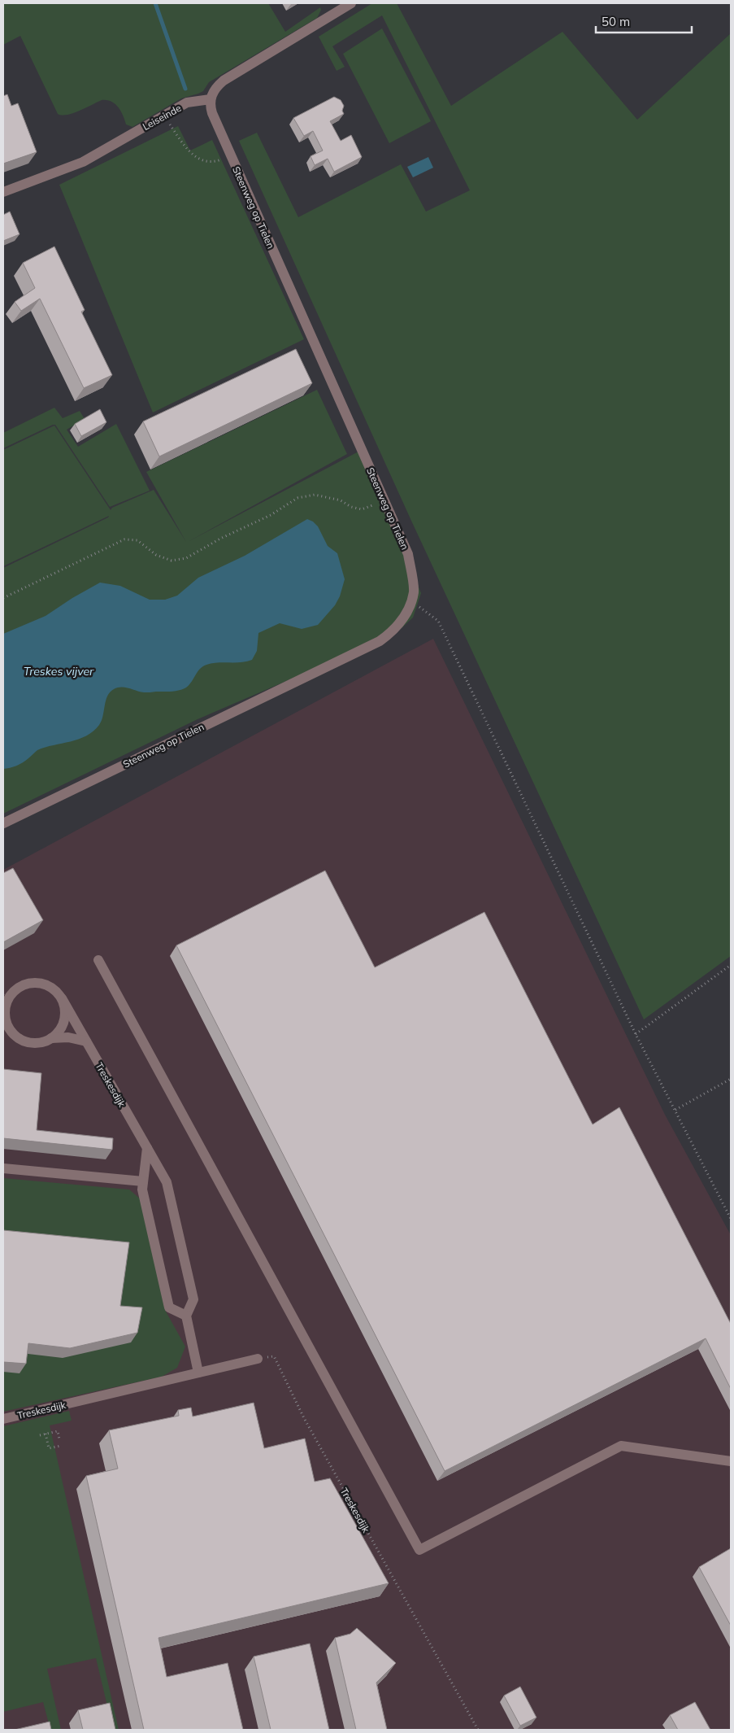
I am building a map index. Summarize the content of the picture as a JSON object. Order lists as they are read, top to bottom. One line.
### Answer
{"streets":{"street":["Leiseinde","Steenweg op Tielen","Treskesdijk"]},"crossings":[["Leiseinde","Steenweg op Tielen"]],"water":["Treskes vijver"],"scale_bar":"50 m"}
